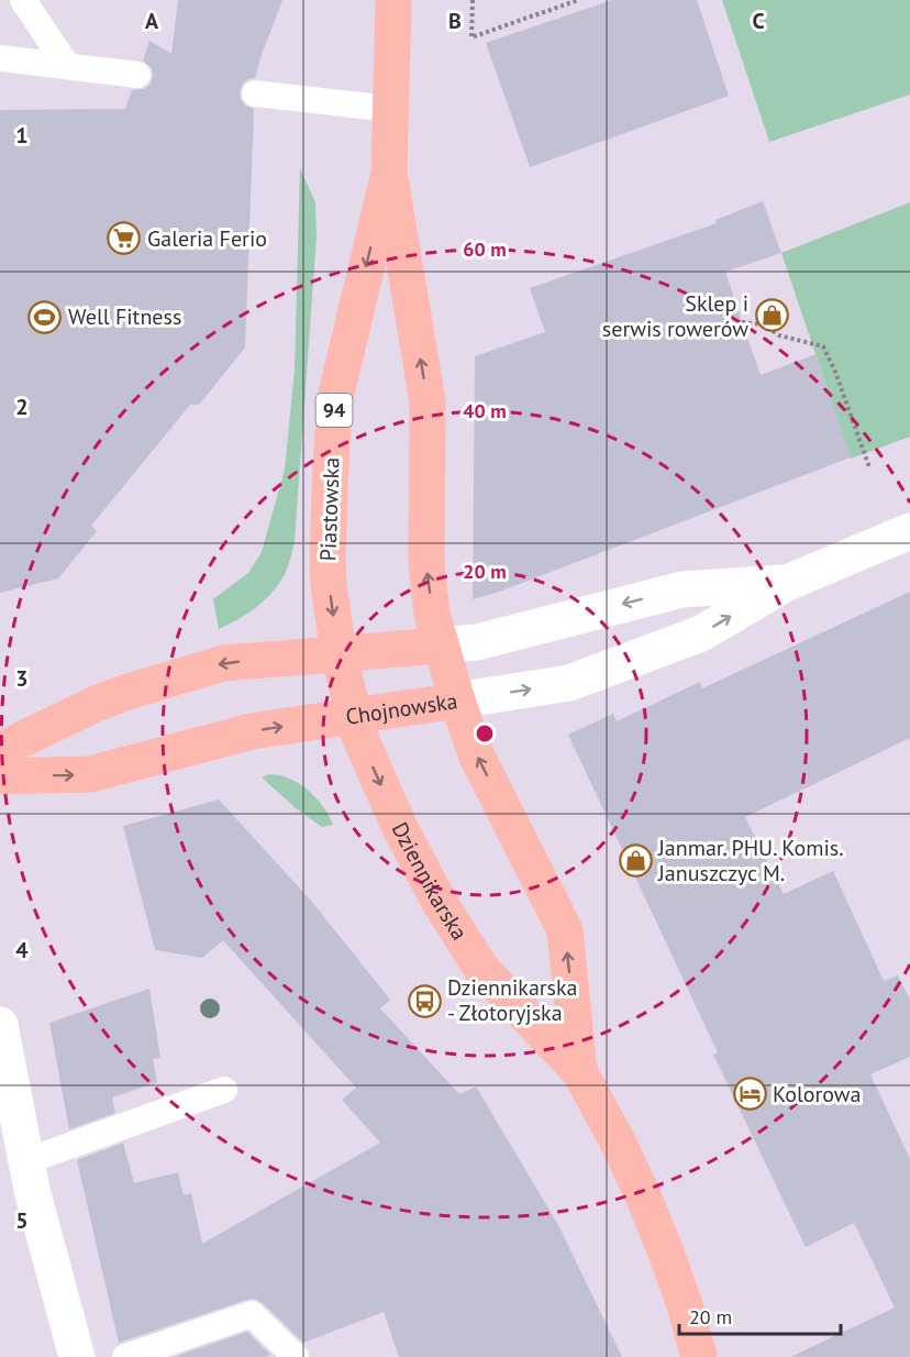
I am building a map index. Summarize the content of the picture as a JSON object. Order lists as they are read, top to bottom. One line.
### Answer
{"streets":{"main road":["94","Piastowska","Chojnowska","Dziennikarska"]},"crossings":[["Piastowska","Chojnowska"],["Piastowska","Dziennikarska"],["Chojnowska","Dziennikarska"]],"places":{"supermarket":["Galeria Ferio"],"shop":["Sklep i serwis rowerów","Janmar. PHU. Komis. Januszczyc M."],"sports":["Well Fitness"],"bus stop":["Dziennikarska - Złotoryjska"],"hotel":["Kolorowa"]},"scale_bar":"20 m","grid":{"columns":["A","B","C"],"rows":["1","2","3","4","5"]},"rings":["60 m","40 m","20 m"]}
